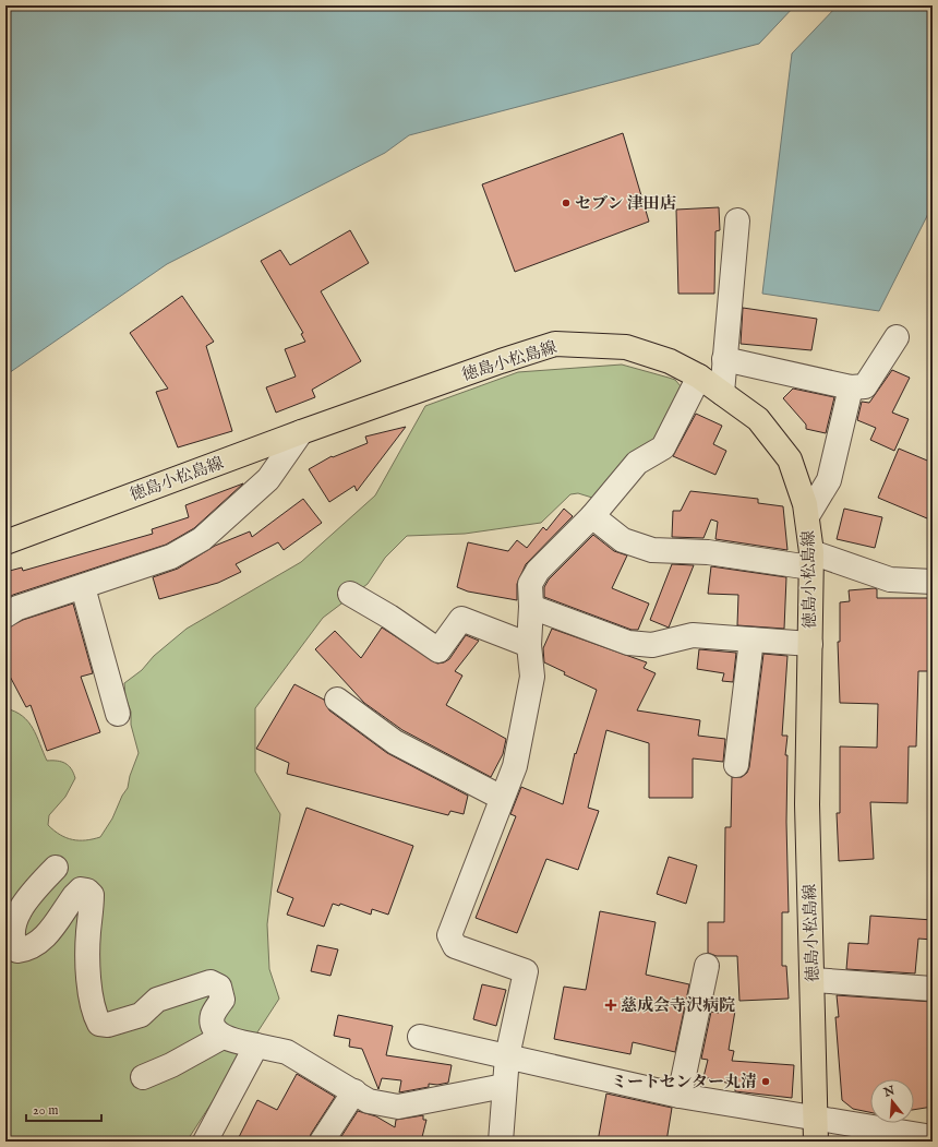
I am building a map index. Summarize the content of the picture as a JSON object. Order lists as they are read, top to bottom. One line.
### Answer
{"streets":{"main road":["徳島小松島線"]},"places":{"other":["セブン 津田店","ミートセンター丸清"],"health":["慈成会寺沢病院"]},"scale_bar":"20 m","north":"top"}
